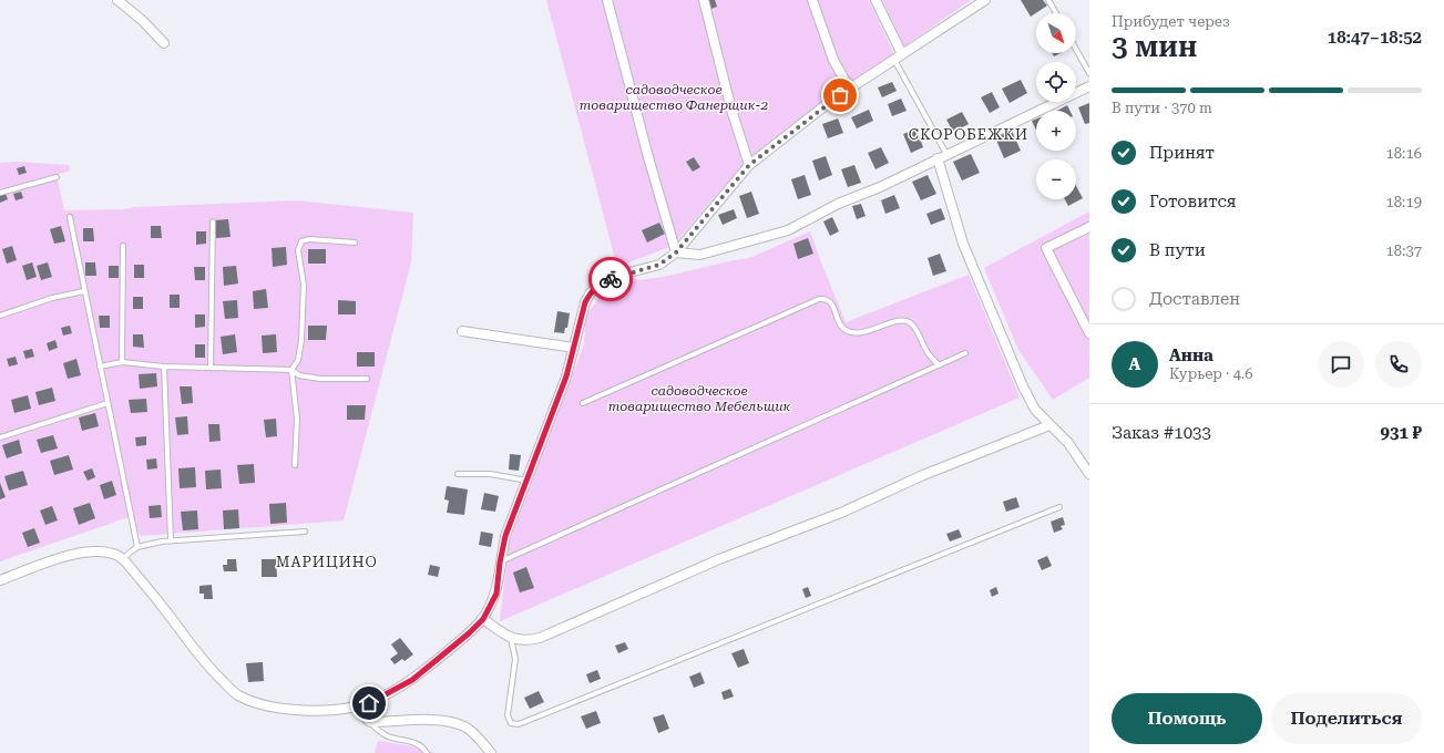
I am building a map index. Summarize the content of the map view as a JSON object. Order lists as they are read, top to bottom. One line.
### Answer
{"districts":["СКОРОБЕЖКИ","МАРИЦИНО"],"parks":["садоводческое товарищество Фанерщик-2","садоводческое товарищество Мебельщик"],"north":"bottom right","page":{"heading":["3 мин","Прибудет через","18:47–18:52"],"panel":["Анна","Курьер · 4.6","Заказ #1033","931 ₽"],"map_buttons":["+","−"],"bar":"В пути · 370 m","list":[["Принят","18:16"],["Готовится","18:19"],["В пути","18:37"],"Доставлен"],"round":"А","buttons":["Помощь","Поделиться"]}}
